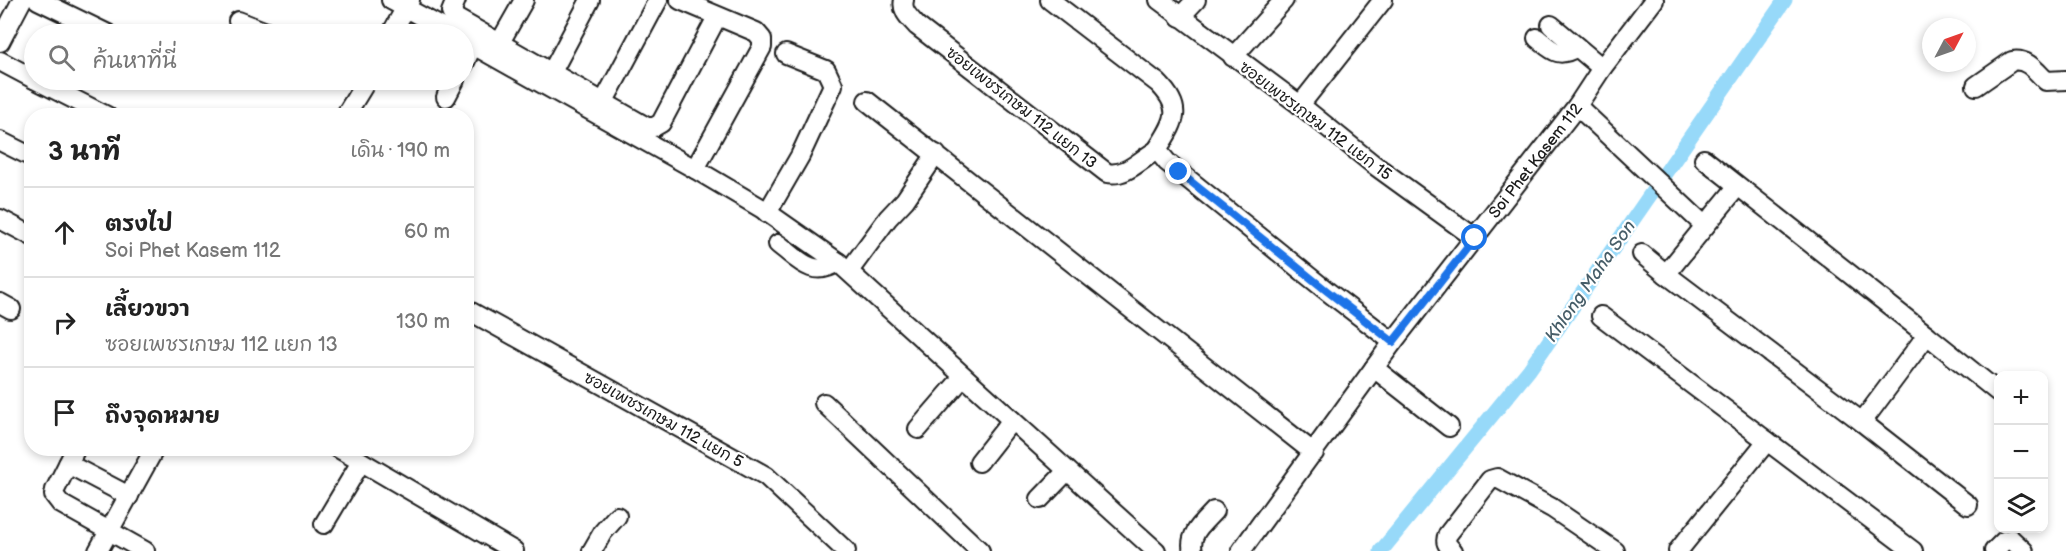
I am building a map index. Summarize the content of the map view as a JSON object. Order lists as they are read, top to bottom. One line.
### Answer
{"streets":{"street":["ซอยเพชรเกษม 112 แยก 13","ซอยเพชรเกษม 112 แยก 15","Soi Phet Kasem 112","ซอยเพชรเกษม 112 แยก 5"]},"crossings":[["ซอยเพชรเกษม 112 แยก 15","Soi Phet Kasem 112"]],"water":["Khlong Maha Son"],"north":"top right","page":{"search":"ค้นหาที่นี่","heading":["3 นาที","เดิน · 190 m"],"list":[["ตรงไป","Soi Phet Kasem 112","60 m"],["เลี้ยวขวา","ซอยเพชรเกษม 112 แยก 13","130 m"],"ถึงจุดหมาย"],"map_buttons":["+","−"]}}
